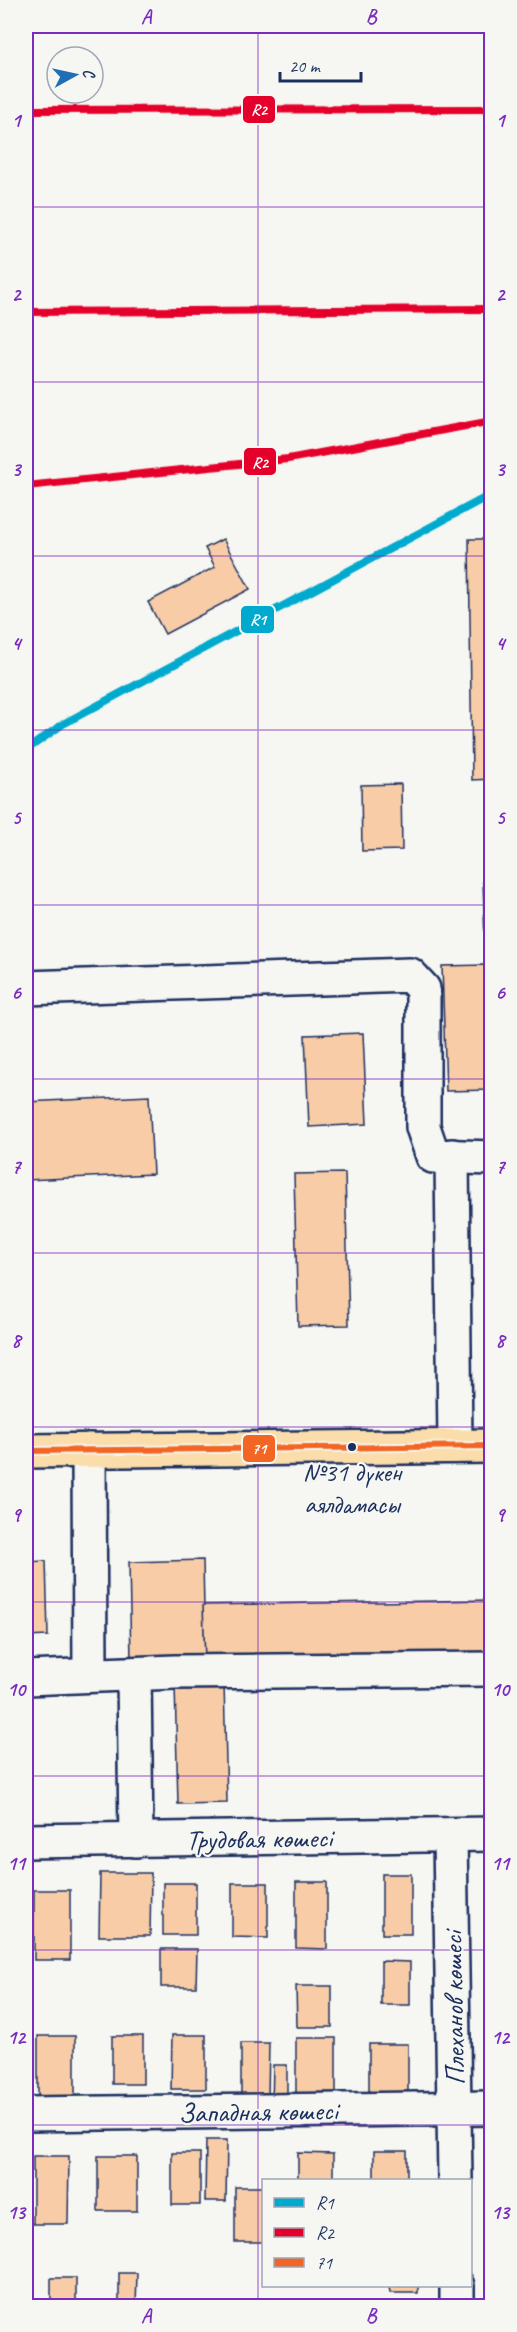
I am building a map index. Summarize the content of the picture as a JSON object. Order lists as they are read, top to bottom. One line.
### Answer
{"streets":{"street":["Трудовая көшесі","Плеханов көшесі","Западная көшесі"]},"crossings":[["Трудовая көшесі","Плеханов көшесі"],["Плеханов көшесі","Западная көшесі"]],"places":["№31 дүкен аялдамасы"],"lines":["transit line R2","transit line R1","transit line 71"],"legend":["R1","R2","71"],"scale_bar":"20 m","north":"right","grid":{"columns":["A","B"],"rows":["1","2","3","4","5","6","7","8","9","10","11","12","13"]}}
